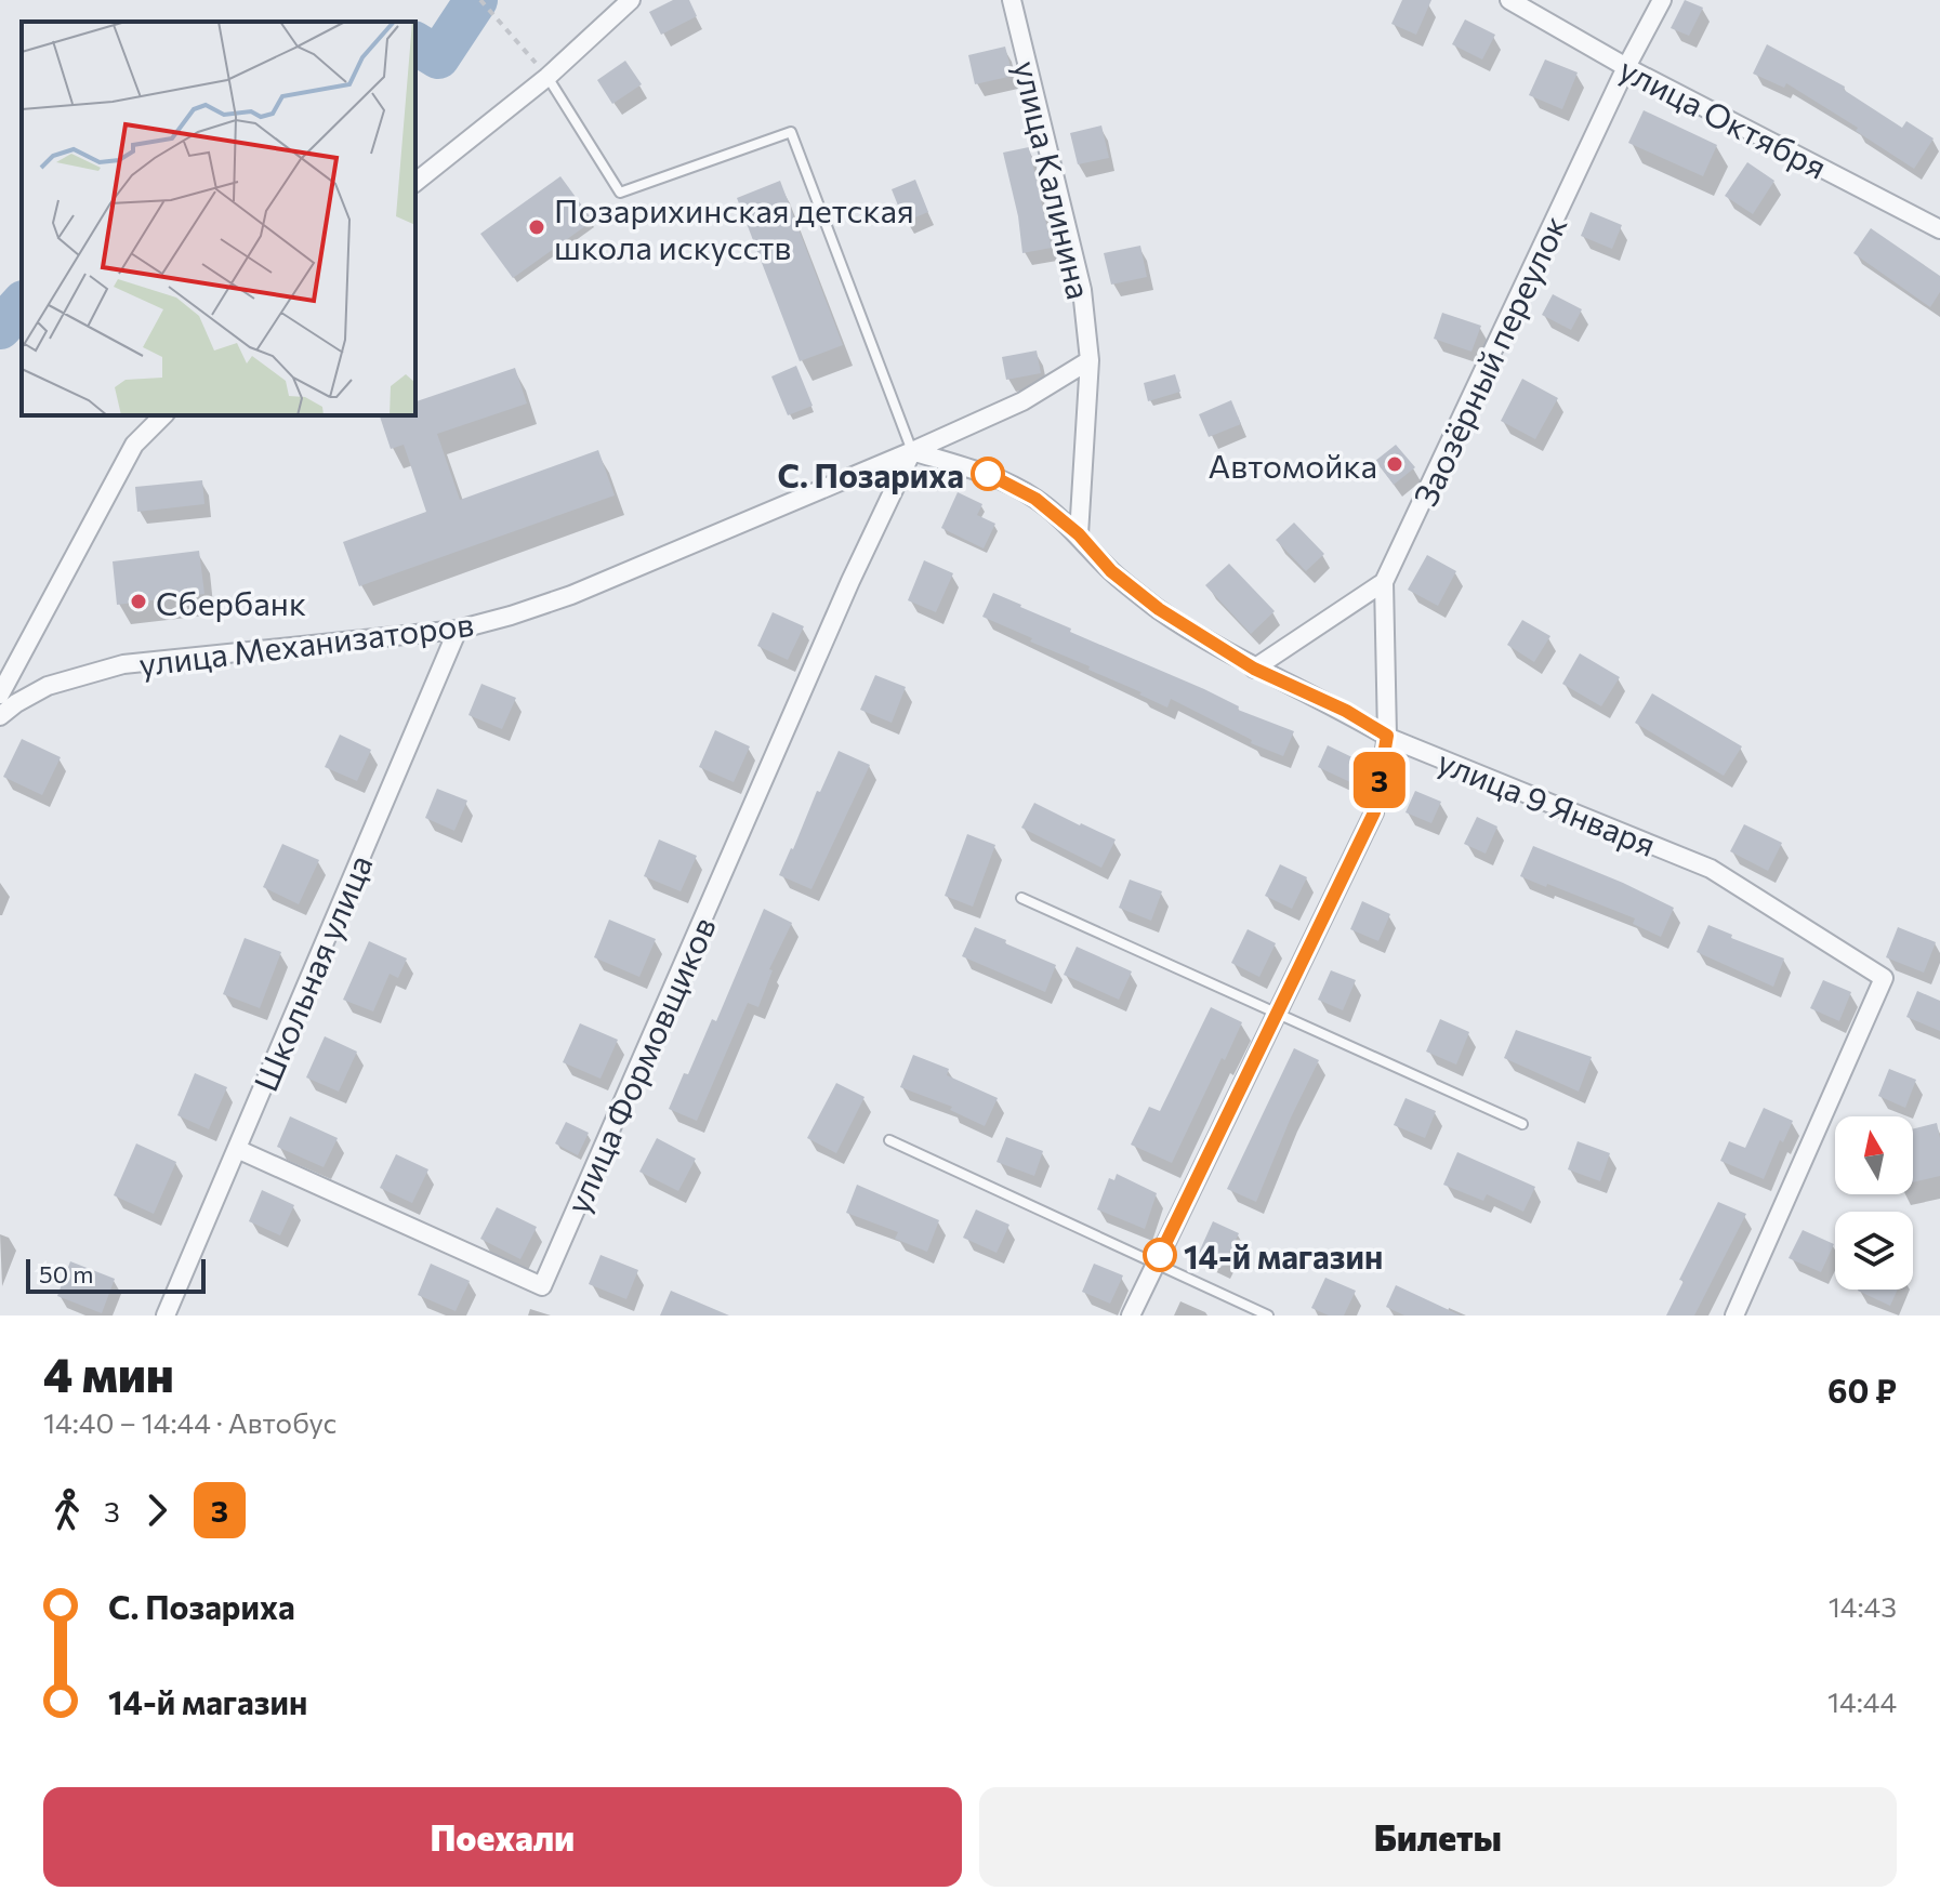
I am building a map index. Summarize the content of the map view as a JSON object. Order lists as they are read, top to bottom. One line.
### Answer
{"streets":{"street":["улица Октября","улица Калинина","Заозёрный переулок","улица Механизаторов","улица 9 Января","Школьная улица","улица Формовщиков"]},"crossings":[["улица Октября","Заозёрный переулок"],["улица Калинина","улица Механизаторов"],["улица Калинина","улица 9 Января"],["Заозёрный переулок","улица 9 Января"],["улица Механизаторов","улица 9 Января"],["улица Механизаторов","Школьная улица"],["улица Механизаторов","улица Формовщиков"],["улица 9 Января","улица Формовщиков"],["Школьная улица","улица Формовщиков"]],"places":["Позарихинская детская школа искусств","Автомойка","С. Позариха","Сбербанк","14-й магазин"],"lines":["bus line 3"],"scale_bar":"50 m","north":"top","page":{"on_map":"3","scale":"50 m","heading":["4 мин","14:40 – 14:44 · Автобус","60 ₽"],"legs":["3","3"],"list":[{"name":"С. Позариха","value":"14:43"},{"name":"14-й магазин","value":"14:44"}],"buttons":["Поехали","Билеты"]}}
